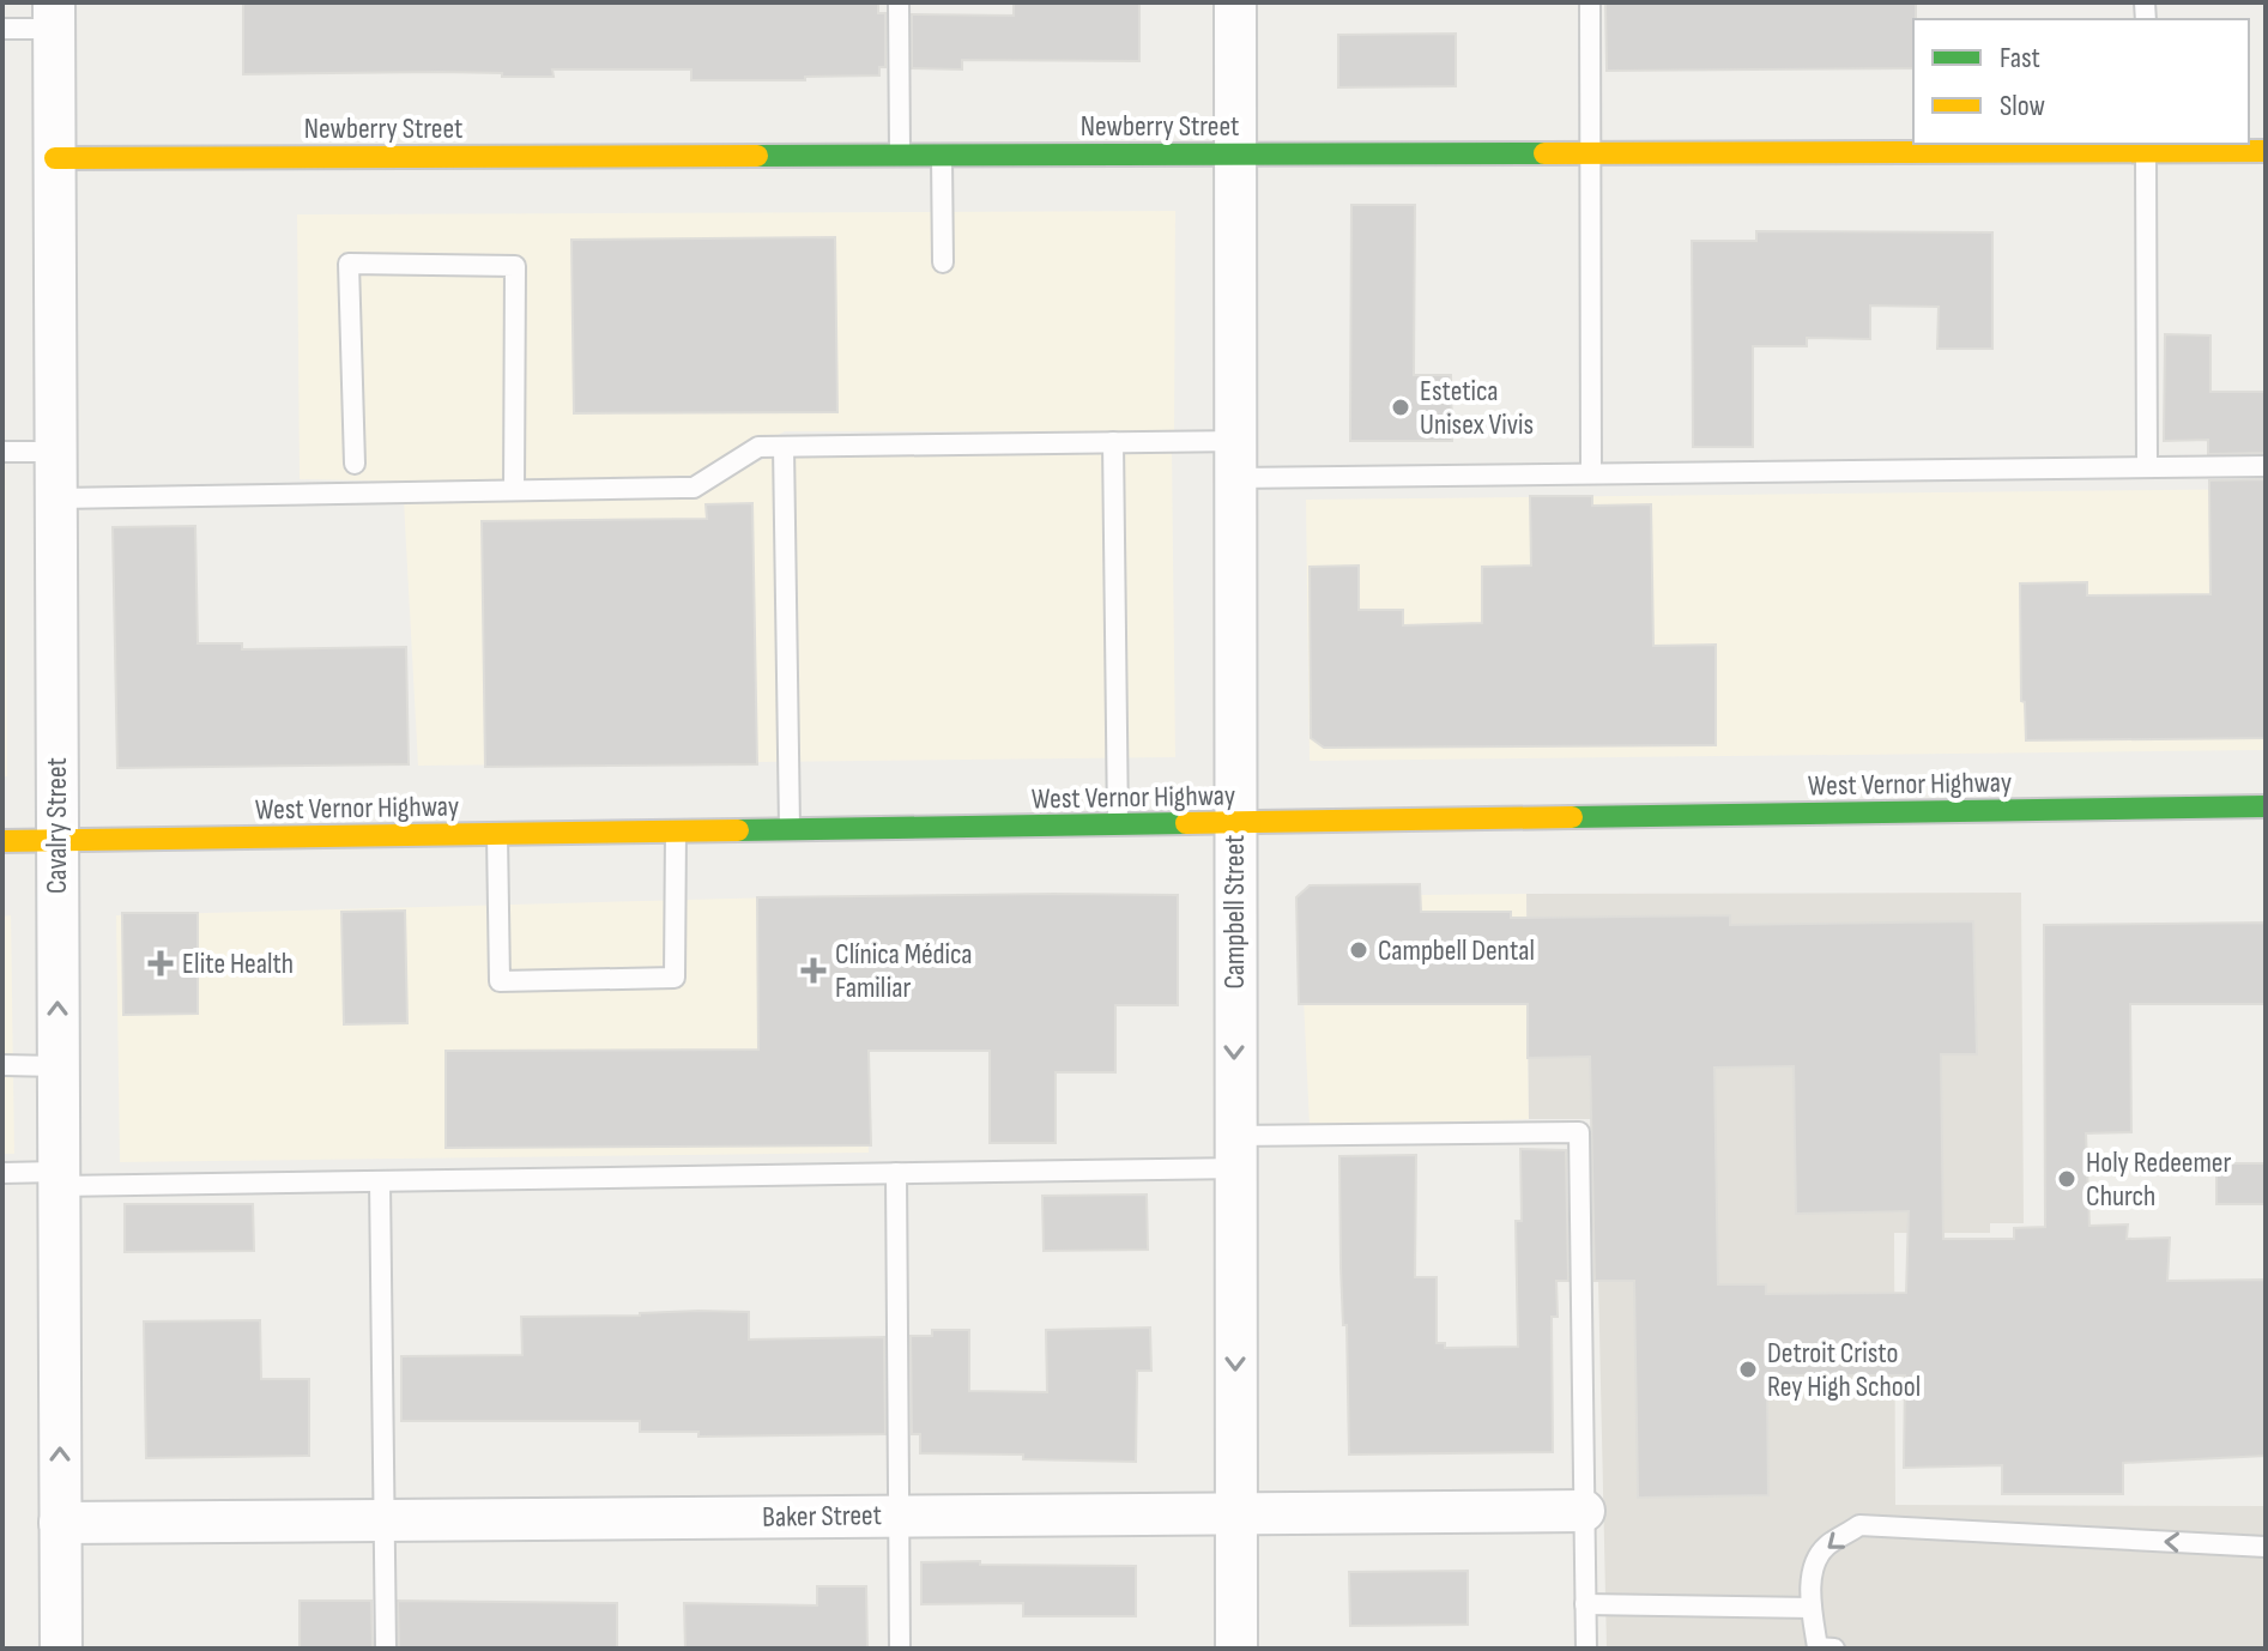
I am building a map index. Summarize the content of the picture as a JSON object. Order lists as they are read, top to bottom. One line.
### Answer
{"streets":{"street":["Newberry Street","West Vernor Highway","Cavalry Street","Campbell Street","Baker Street"]},"crossings":[["Newberry Street","Cavalry Street"],["Newberry Street","Campbell Street"],["West Vernor Highway","Cavalry Street"],["West Vernor Highway","Campbell Street"],["Cavalry Street","Baker Street"],["Campbell Street","Baker Street"]],"one_way":["Campbell Street"],"places":{"other":["Estetica Unisex Vivis","Campbell Dental","Holy Redeemer Church","Detroit Cristo Rey High School"],"health":["Elite Health","Clínica Médica Familiar"]},"legend":["Fast","Slow"]}
